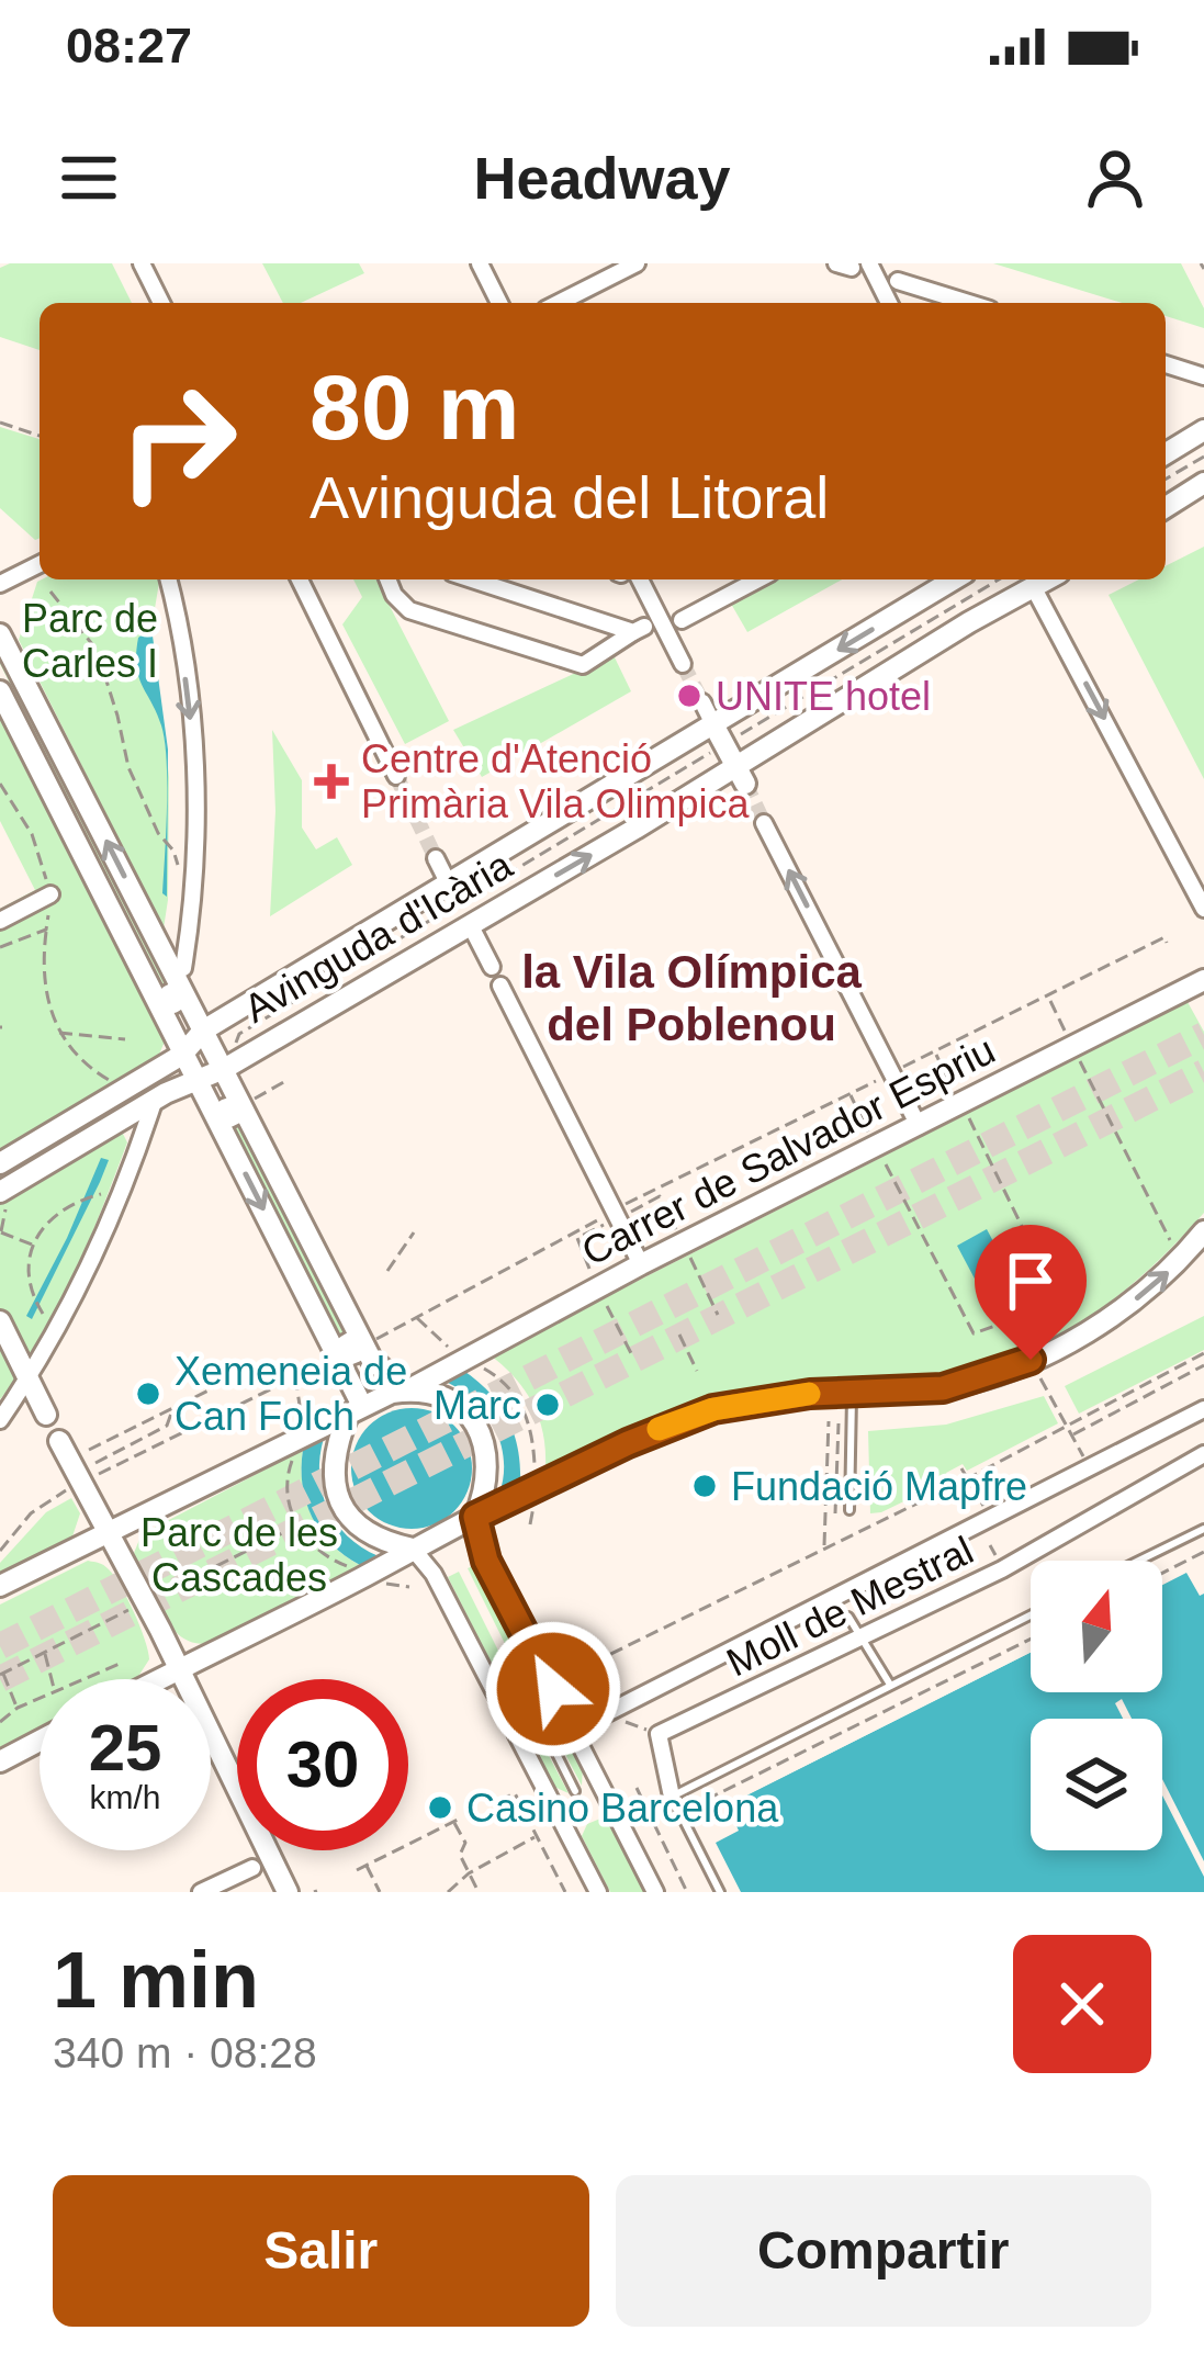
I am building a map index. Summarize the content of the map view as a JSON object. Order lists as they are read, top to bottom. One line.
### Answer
{"streets":{"street":["Avinguda d'Icària","Carrer de Salvador Espriu","Moll de Mestral"]},"districts":["la Vila Olímpica del Poblenou"],"parks":["Parc de Carles I","Parc de les Cascades"],"places":{"other":["UNITE hotel","Xemeneia de Can Folch","Marc","Fundació Mapfre","Casino Barcelona"],"health":["Centre d'Atenció Primària Vila Olimpica"]},"north":"top","page":{"status":"08:27","header":"Headway","turn":["80 m","Avinguda del Litoral"],"speed":"25 km/h","limit":"30","heading":["1 min","340 m · 08:28"],"buttons":["Salir","Compartir"]}}
